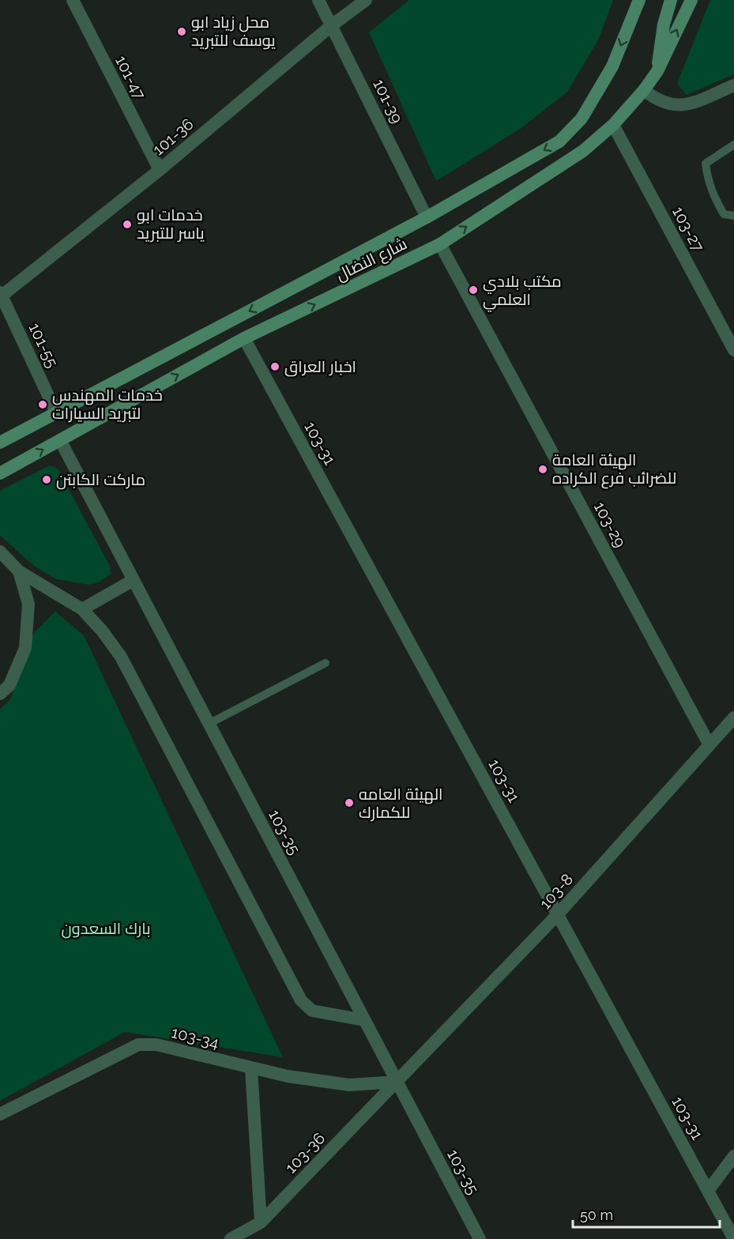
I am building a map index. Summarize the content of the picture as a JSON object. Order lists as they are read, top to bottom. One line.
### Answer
{"streets":{"main road":["شارع النضال"],"street":["101-47","101-39","101-36","103-27","101-55","103-31","103-29","103-35","103-8","103-34","103-36"]},"crossings":[["101-47","101-36"],["101-39","101-36"],["101-39","شارع النضال"],["101-36","101-55"],["103-27","شارع النضال"],["شارع النضال","101-55"],["شارع النضال","103-31"],["شارع النضال","103-29"],["شارع النضال","103-35"],["103-31","103-8"],["103-29","103-8"],["103-35","103-8"],["103-35","103-34"],["103-35","103-36"],["103-8","103-34"],["103-8","103-36"],["103-34","103-36"]],"parks":["بارك السعدون"],"places":["محل زياد ابو يوسف للتبريد","خدمات ابو ياسر للتبريد","مكتب بلادي العلمي","اخبار العراق","خدمات المهندس لتبريد السيارات","الهيئة العامة للضرائب فرع الكراده","ماركت الكابتن","الهيئة العامه للكمارك"],"scale_bar":"50 m"}
